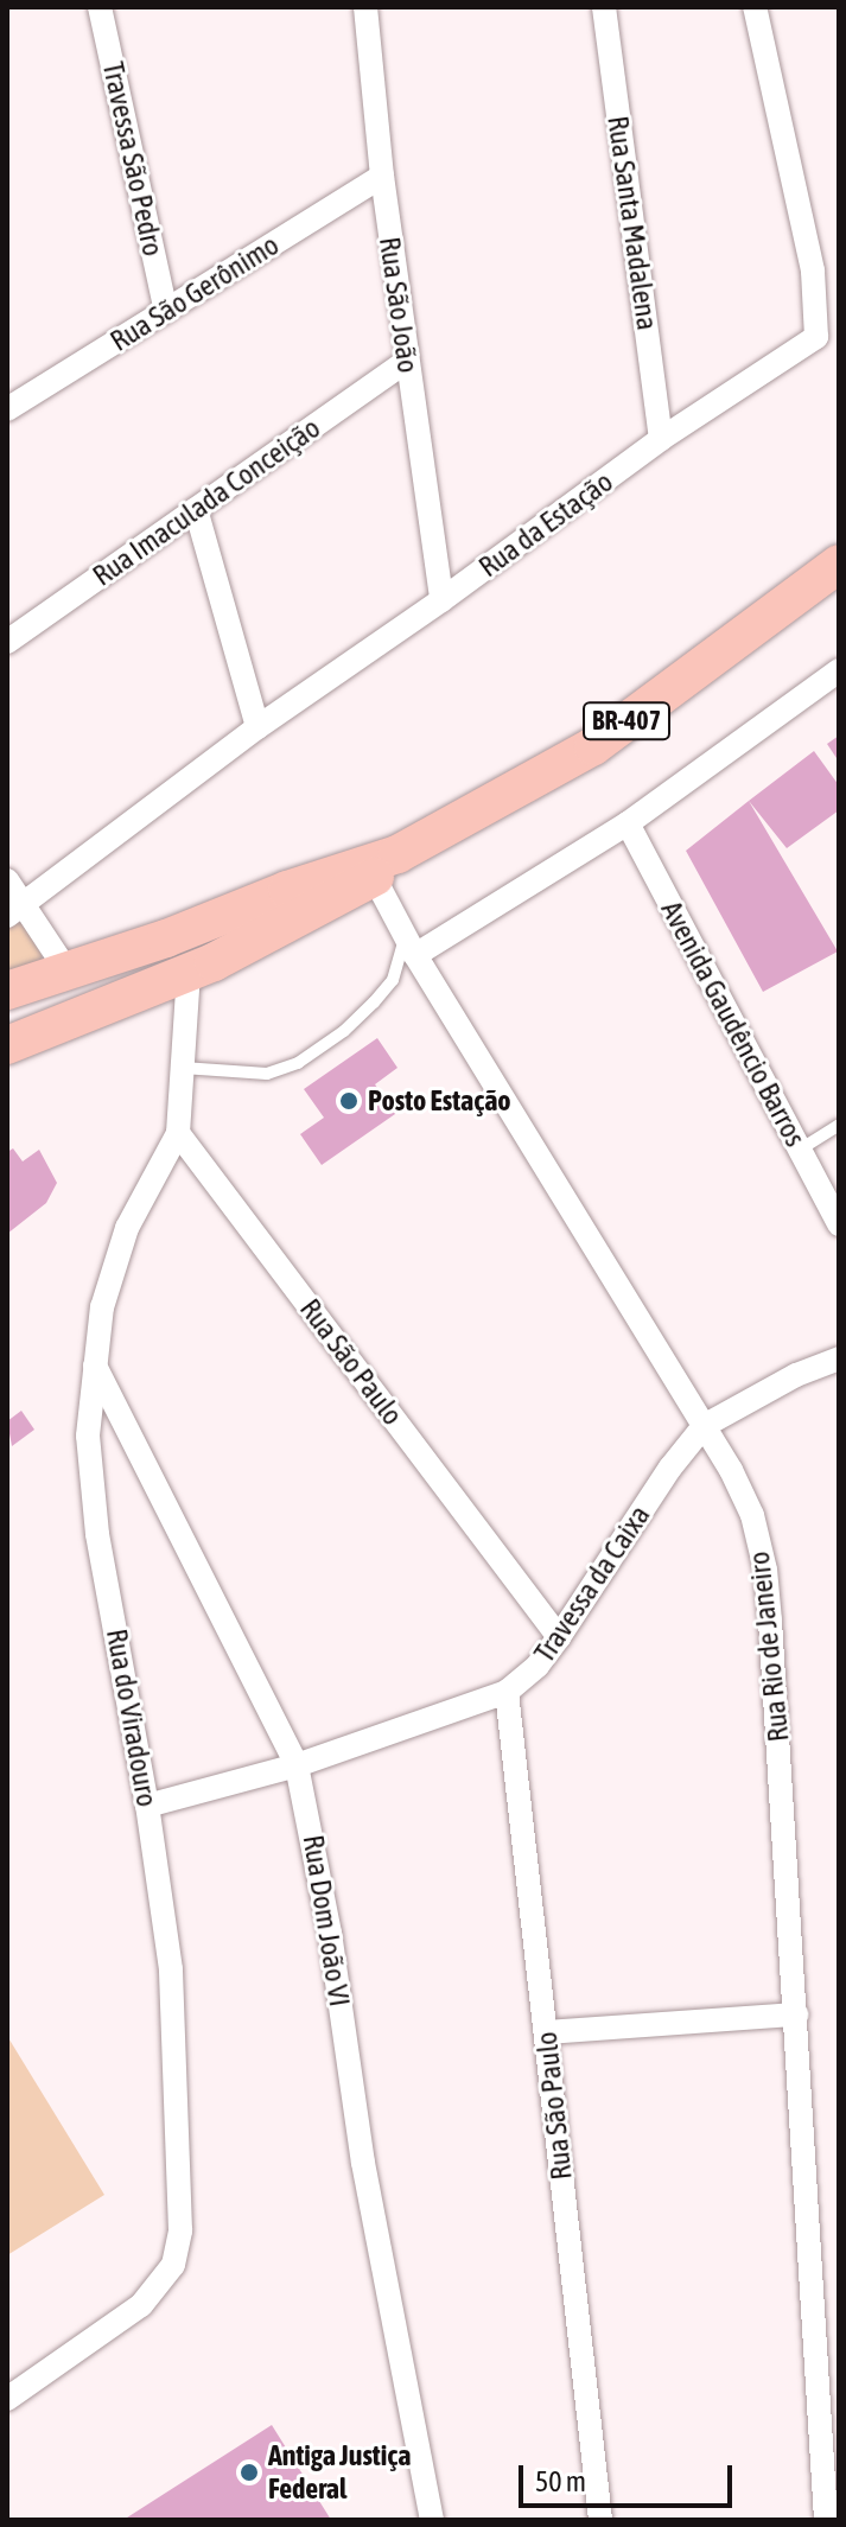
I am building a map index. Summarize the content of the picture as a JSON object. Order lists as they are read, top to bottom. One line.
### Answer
{"streets":{"highway":["BR-407"],"street":["Travessa São Pedro","Rua Santa Madalena","Rua São Gerônimo","Rua São João","Rua Imaculada Conceição","Rua da Estação","Avenida Gaudêncio Barros","Rua São Paulo","Travessa da Caixa","Rua Rio de Janeiro","Rua do Viradouro","Rua Dom João VI"]},"crossings":[["Travessa São Pedro","Rua São Gerônimo"],["Rua Santa Madalena","Rua da Estação"],["Rua São Gerônimo","Rua São João"],["Rua São João","Rua Imaculada Conceição"],["Rua São João","Rua da Estação"],["BR-407","Rua Rio de Janeiro"],["BR-407","Rua do Viradouro"],["Rua São Paulo","Travessa da Caixa"],["Rua São Paulo","Rua do Viradouro"],["Travessa da Caixa","Rua Rio de Janeiro"],["Travessa da Caixa","Rua do Viradouro"],["Travessa da Caixa","Rua Dom João VI"],["Rua do Viradouro","Rua Dom João VI"]],"places":["Posto Estação","Antiga Justiça Federal"],"scale_bar":"50 m"}
